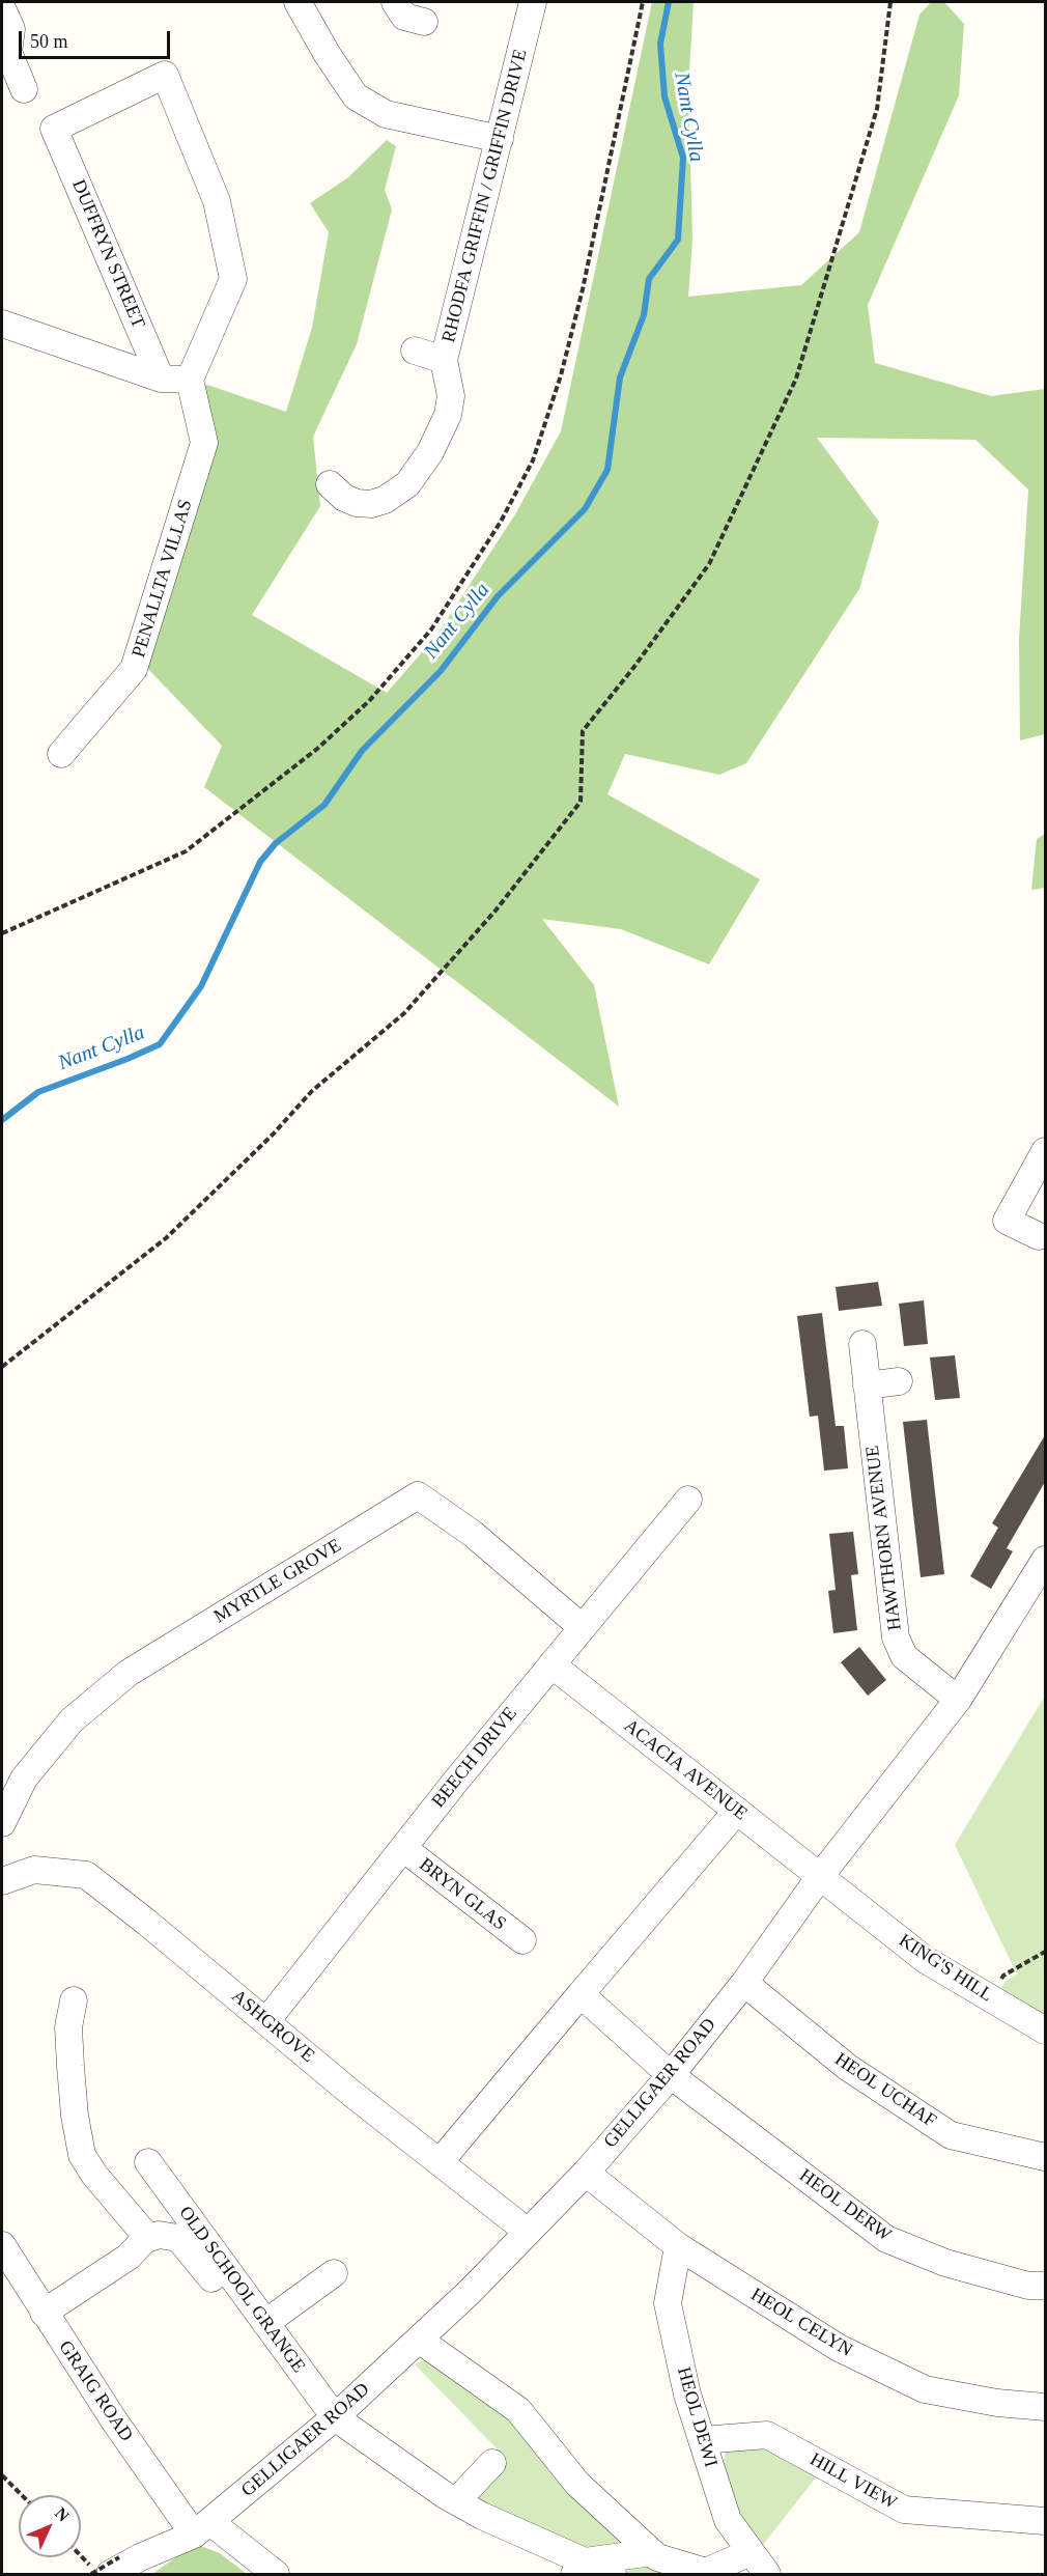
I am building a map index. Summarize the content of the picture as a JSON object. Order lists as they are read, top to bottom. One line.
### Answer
{"streets":{"street":["RHODFA GRIFFIN / GRIFFIN DRIVE","DUFFRYN STREET","PENALLTA VILLAS","HAWTHORN AVENUE","MYRTLE GROVE","BEECH DRIVE","ACACIA AVENUE","BRYN GLAS","KING'S HILL","ASHGROVE","GELLIGAER ROAD","HEOL UCHAF","HEOL DERW","OLD SCHOOL GRANGE","HEOL CELYN","GRAIG ROAD","HEOL DEWI","HILL VIEW"]},"crossings":[["DUFFRYN STREET","PENALLTA VILLAS"],["HAWTHORN AVENUE","GELLIGAER ROAD"],["MYRTLE GROVE","BEECH DRIVE"],["BEECH DRIVE","ACACIA AVENUE"],["BEECH DRIVE","BRYN GLAS"],["BEECH DRIVE","ASHGROVE"],["ACACIA AVENUE","KING'S HILL"],["ACACIA AVENUE","GELLIGAER ROAD"],["KING'S HILL","GELLIGAER ROAD"],["ASHGROVE","GELLIGAER ROAD"],["GELLIGAER ROAD","HEOL UCHAF"],["GELLIGAER ROAD","HEOL DERW"],["GELLIGAER ROAD","OLD SCHOOL GRANGE"],["GELLIGAER ROAD","HEOL CELYN"],["GELLIGAER ROAD","GRAIG ROAD"],["HEOL CELYN","HEOL DEWI"],["HEOL DEWI","HILL VIEW"]],"water":["Nant Cylla"],"scale_bar":"50 m","north":"top right"}
